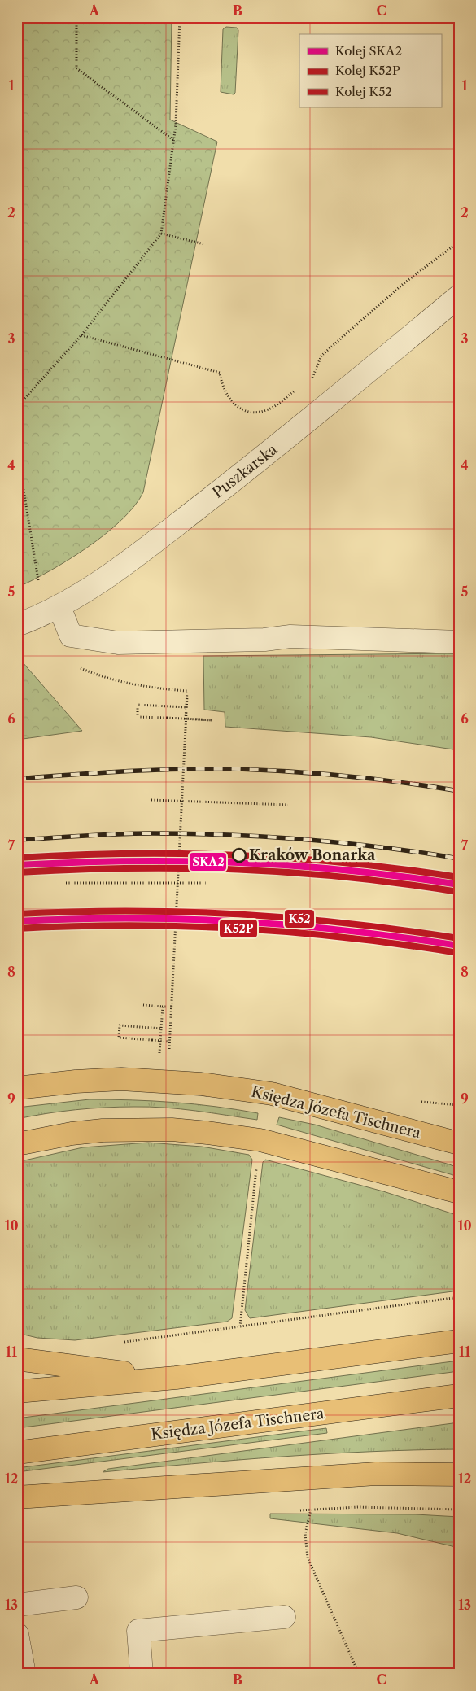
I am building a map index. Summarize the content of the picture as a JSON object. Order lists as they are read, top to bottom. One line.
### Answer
{"streets":{"main road":["Księdza Józefa Tischnera"],"street":["Puszkarska"]},"places":["Kraków Bonarka"],"lines":["rail line K52","rail line SKA2","rail line K52P"],"legend":["Kolej SKA2","Kolej K52P","Kolej K52"],"grid":{"columns":["A","B","C"],"rows":["1","2","3","4","5","6","7","8","9","10","11","12","13"]}}
